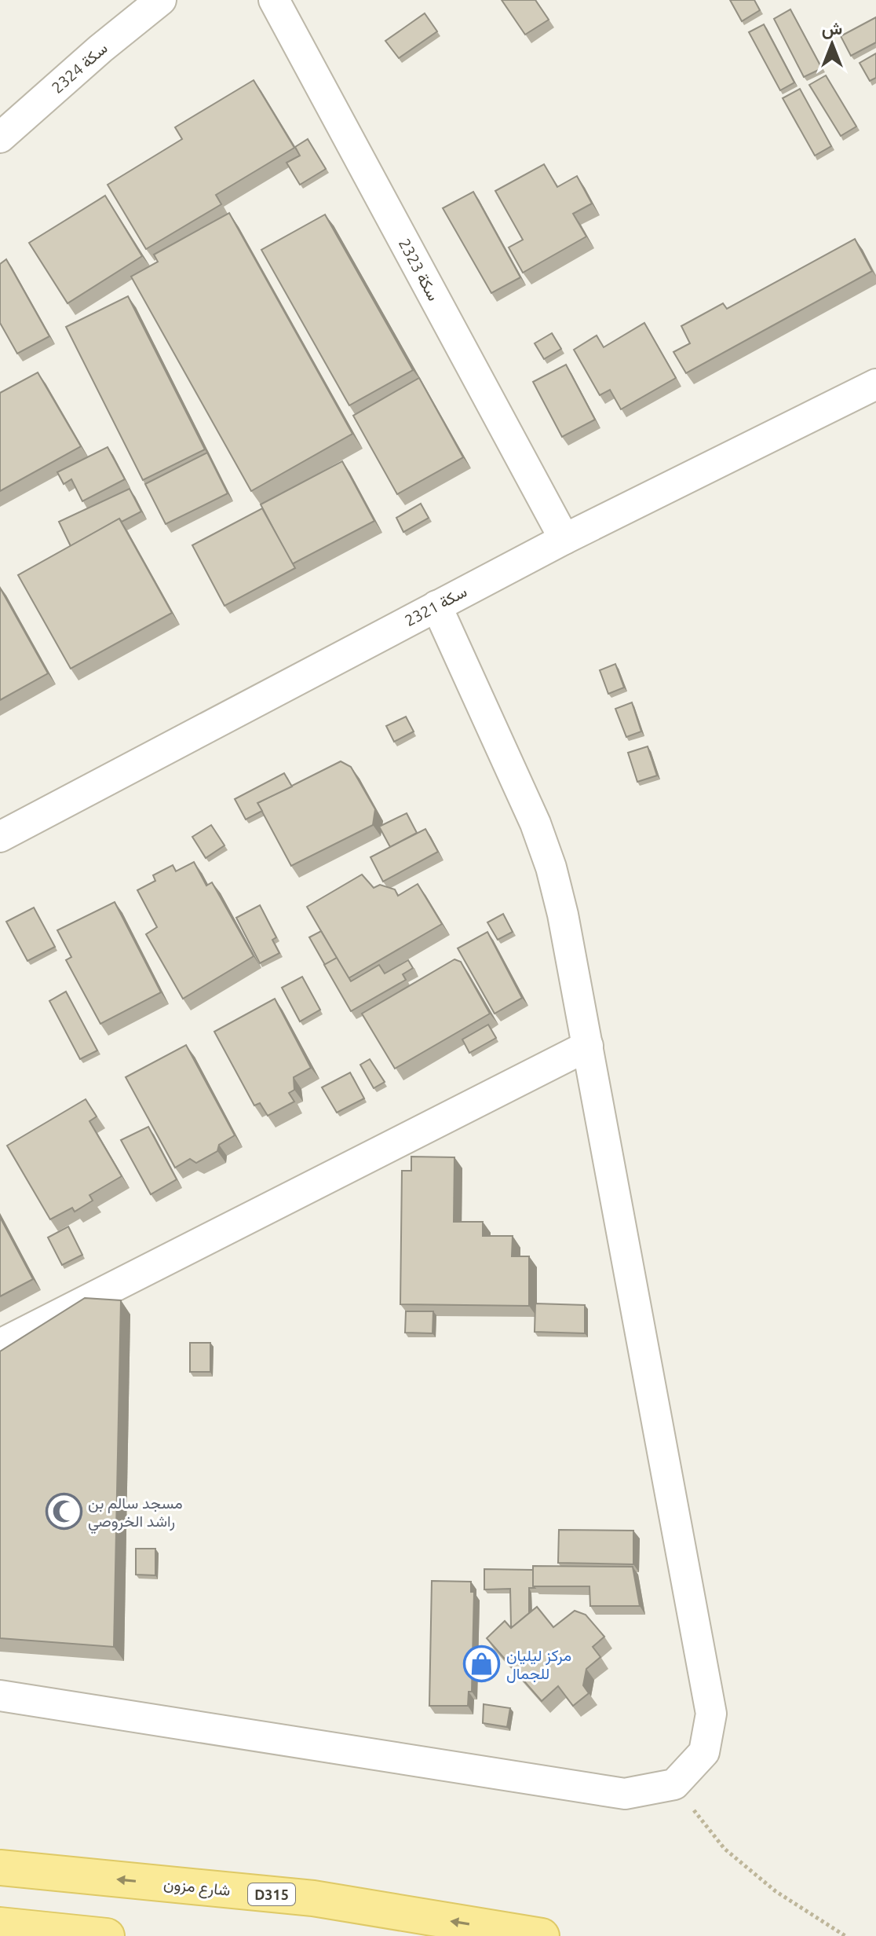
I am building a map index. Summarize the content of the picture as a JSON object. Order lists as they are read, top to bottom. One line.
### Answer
{"streets":{"main road":["شارع مزون","D315"],"street":["سكة 2324","سكة 2323","سكة 2321"]},"crossings":[["سكة 2323","سكة 2321"]],"one_way":["شارع مزون"],"places":{"mosque":["مسجد سالم بن راشد الخروصي"],"shop":["مركز ليليان للجمال"]},"north":"top"}
